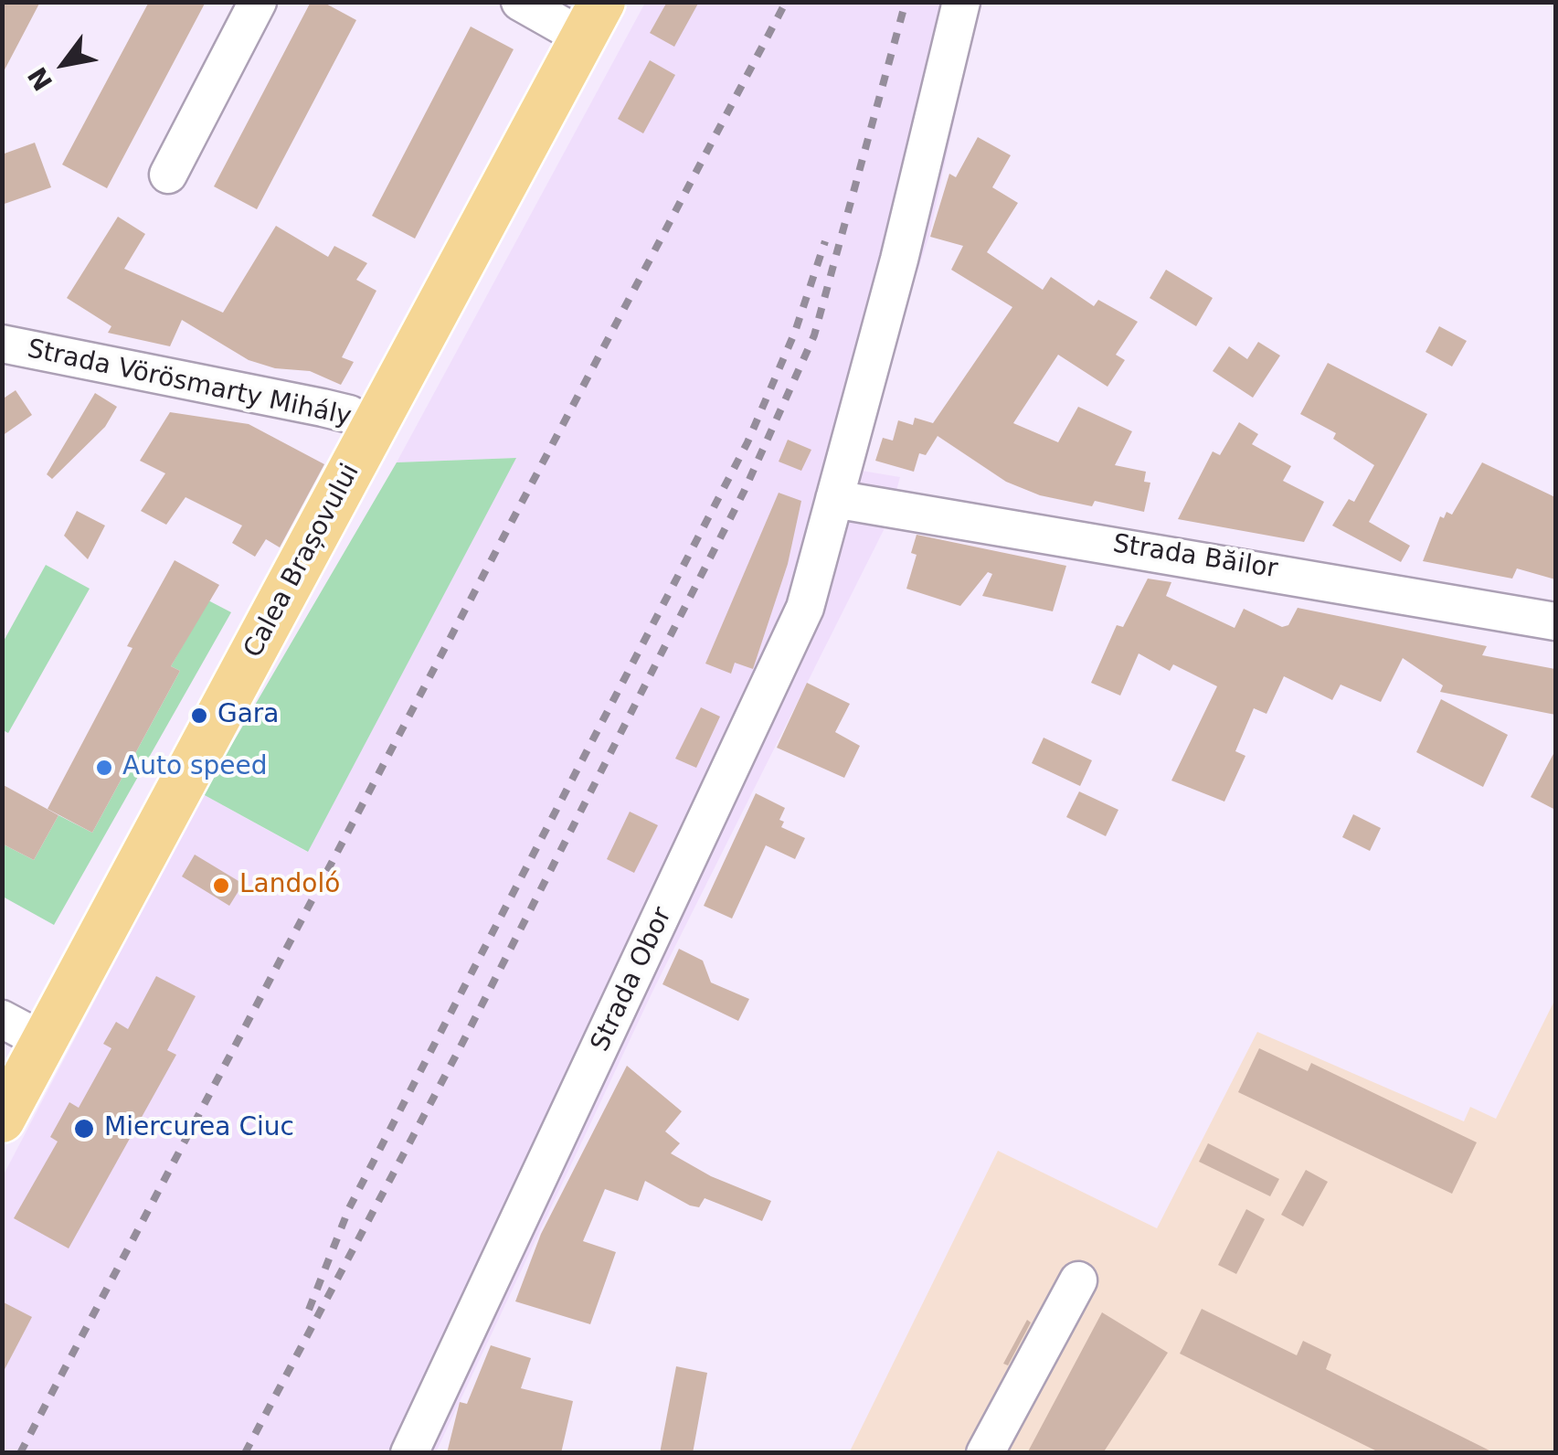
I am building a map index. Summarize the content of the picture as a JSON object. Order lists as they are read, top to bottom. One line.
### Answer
{"streets":{"main road":["Calea Brașovului"],"street":["Strada Vörösmarty Mihály","Strada Băilor","Strada Obor"]},"crossings":[["Strada Vörösmarty Mihály","Calea Brașovului"],["Strada Băilor","Strada Obor"]],"places":["Gara","Auto speed","Landoló","Miercurea Ciuc"],"north":"bottom left"}
